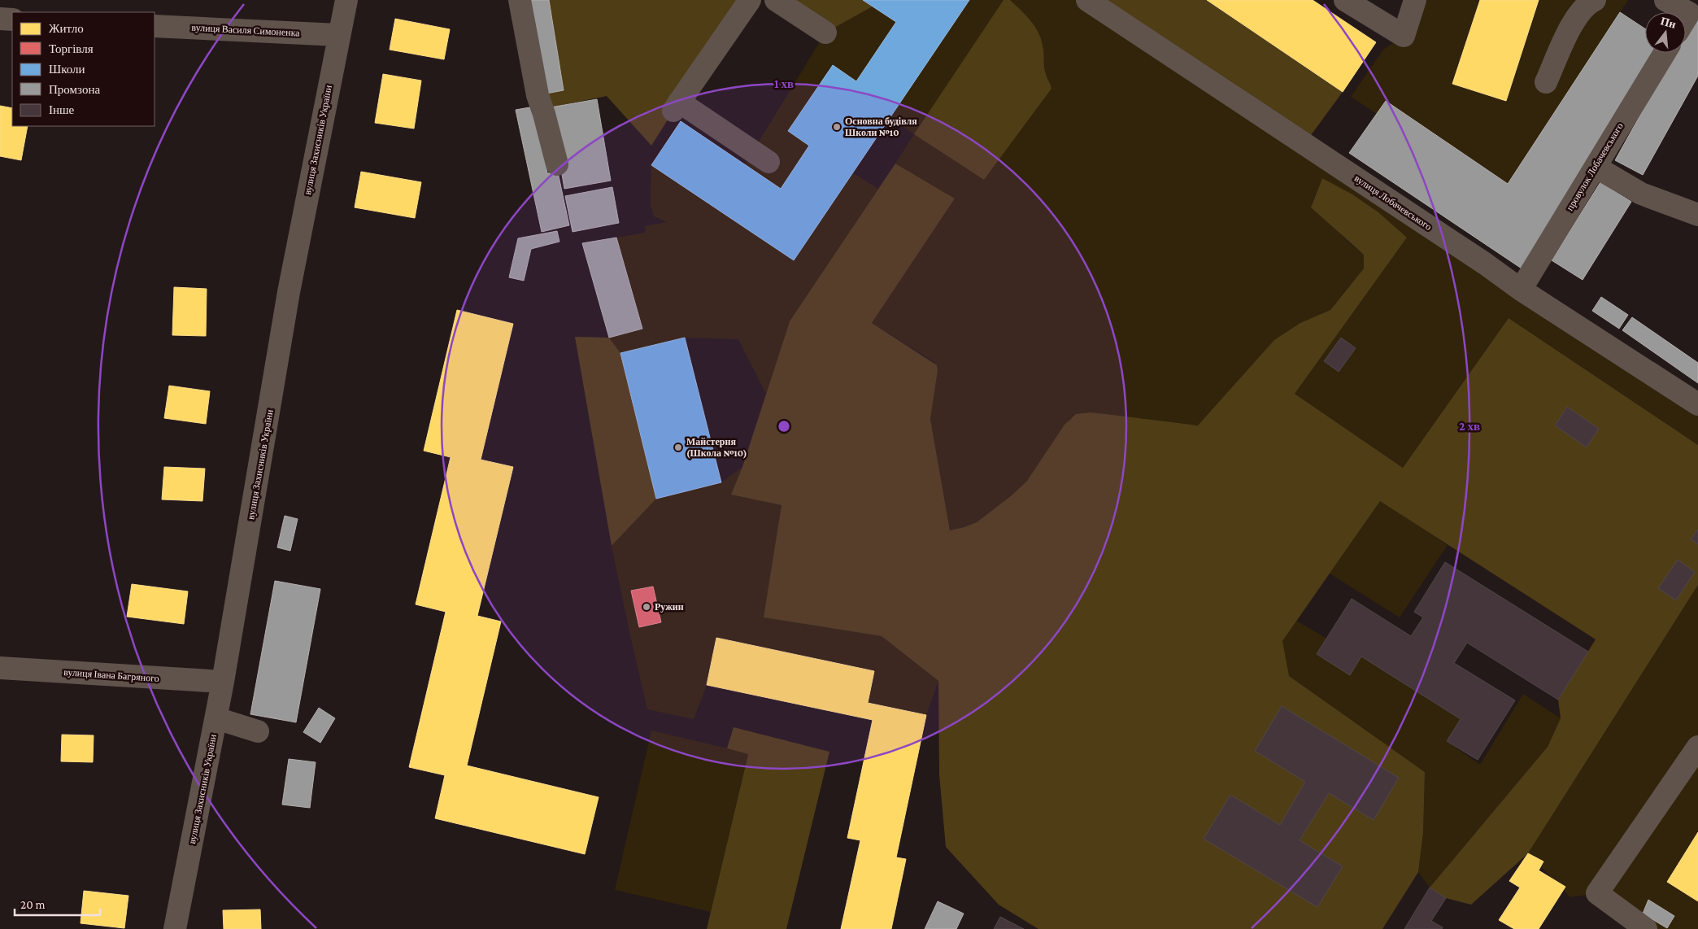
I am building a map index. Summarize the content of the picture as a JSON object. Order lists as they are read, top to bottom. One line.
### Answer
{"streets":{"street":["вулиця Василя Симоненка","вулиця Захисників України","провулок Лобачевського","вулиця Лобачевського","вулиця Івана Багряного"]},"crossings":[["вулиця Василя Симоненка","вулиця Захисників України"],["вулиця Захисників України","вулиця Івана Багряного"],["провулок Лобачевського","вулиця Лобачевського"]],"places":["Основна будівля Школи №10","Майстерня (Школа №10)","Ружин"],"legend":["Житло","Торгівля","Школи","Промзона","Інше"],"scale_bar":"20 m","north":"top","rings":["1 хв","2 хв"]}
